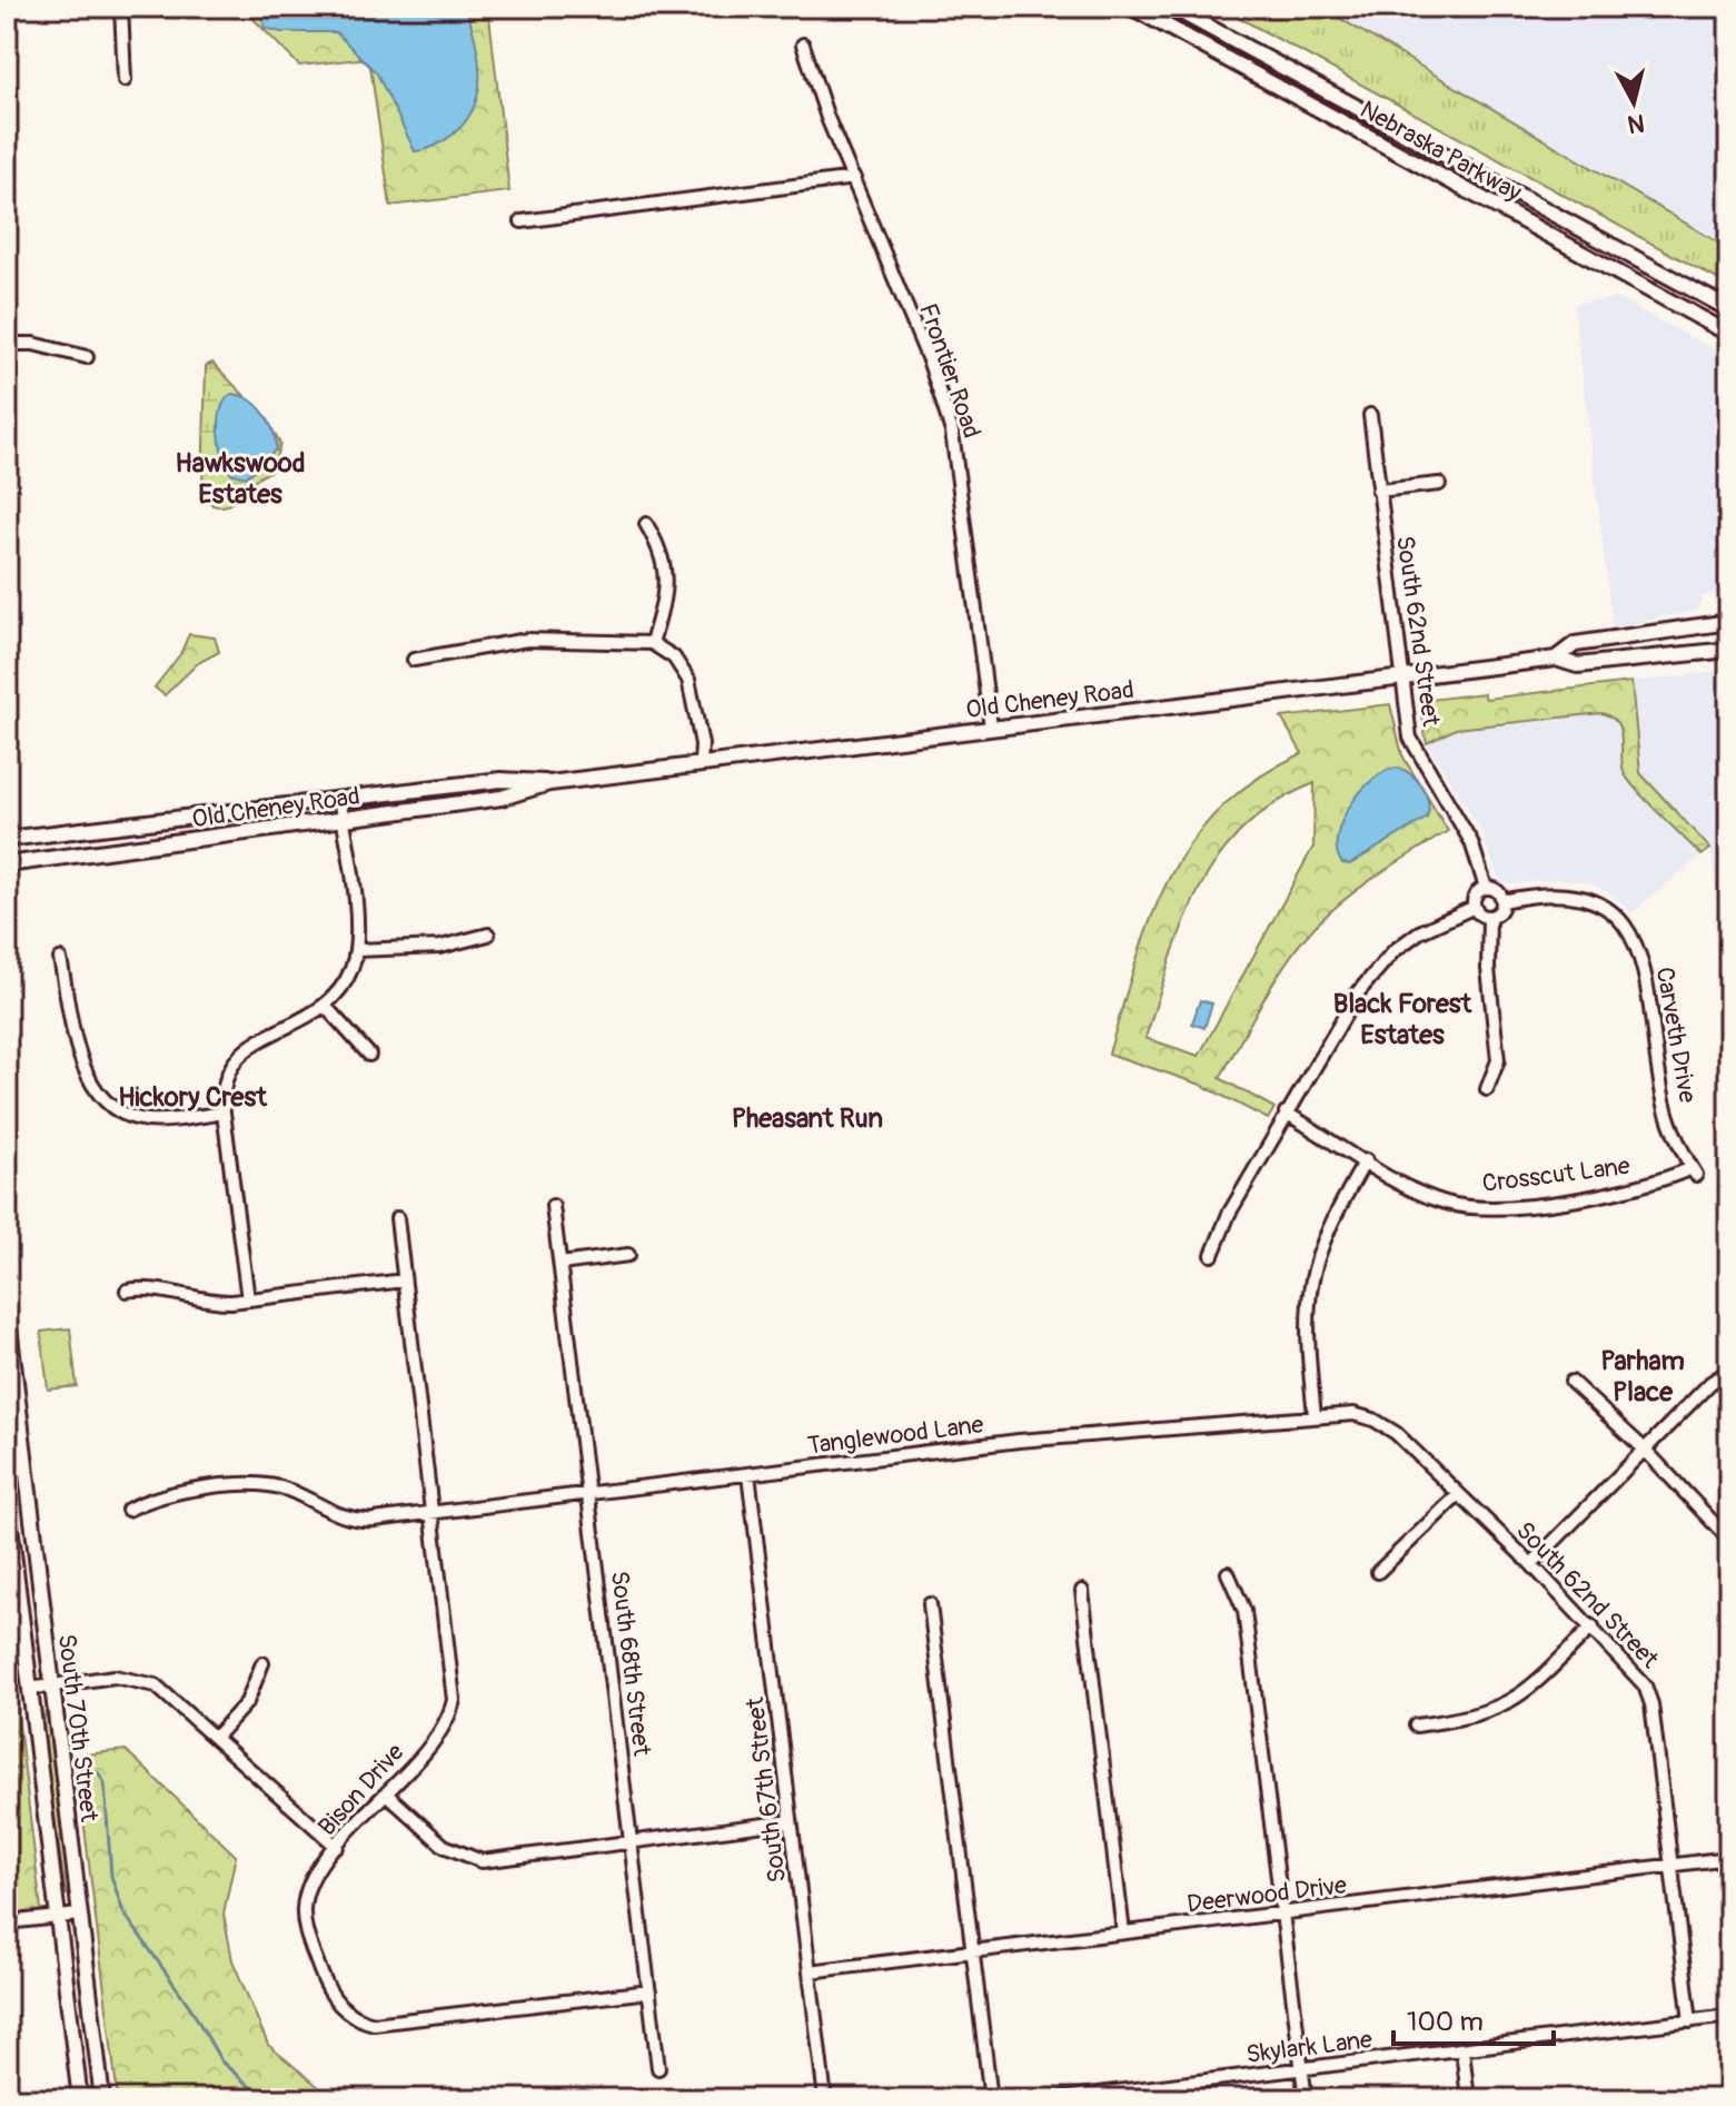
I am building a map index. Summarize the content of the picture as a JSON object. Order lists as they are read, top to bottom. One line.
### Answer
{"streets":{"main road":["Nebraska Parkway","Old Cheney Road","South 70th Street"],"street":["Frontier Road","South 62nd Street","Carveth Drive","Crosscut Lane","Tanglewood Lane","South 68th Street","Bison Drive","South 67th Street","Deerwood Drive","Skylark Lane"]},"crossings":[["Frontier Road","Old Cheney Road"],["South 62nd Street","Old Cheney Road"],["South 62nd Street","Carveth Drive"],["South 62nd Street","Tanglewood Lane"],["South 62nd Street","Deerwood Drive"],["South 62nd Street","Skylark Lane"],["Carveth Drive","Crosscut Lane"],["Tanglewood Lane","South 68th Street"],["Tanglewood Lane","Bison Drive"],["Tanglewood Lane","South 67th Street"],["South 68th Street","Bison Drive"],["South 67th Street","Deerwood Drive"]],"districts":["Hawkswood Estates","Black Forest Estates","Hickory Crest","Pheasant Run","Parham Place"],"scale_bar":"100 m","north":"bottom"}
